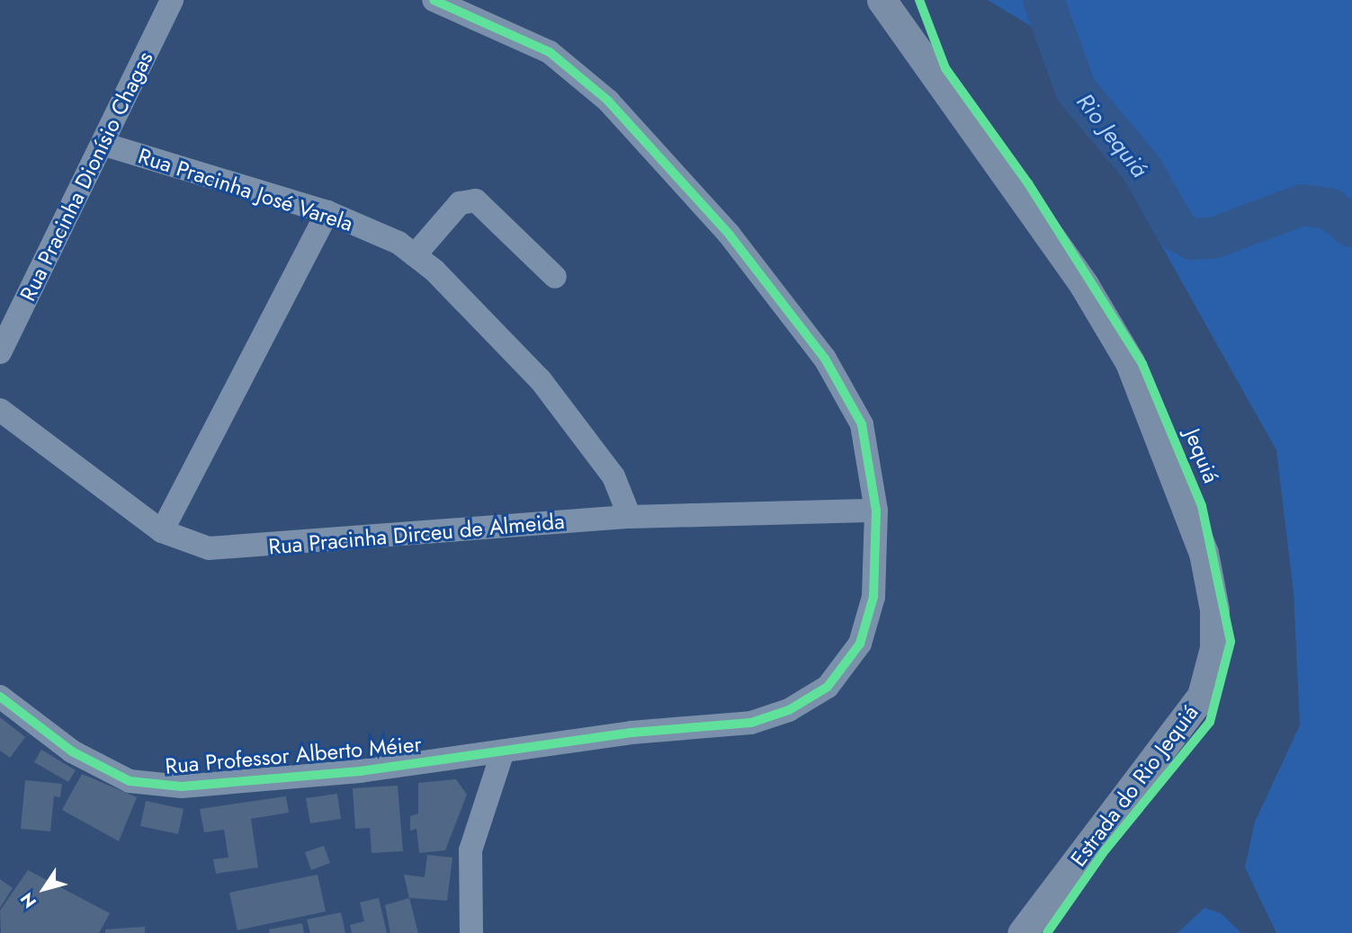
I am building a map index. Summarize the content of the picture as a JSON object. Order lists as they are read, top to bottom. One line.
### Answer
{"streets":{"main road":["Estrada do Rio Jequiá"],"street":["Rua Pracinha Dionísio Chagas","Rua Pracinha José Varela","Rua Pracinha Dirceu de Almeida","Rua Professor Alberto Méier"],"cycle path":["Jequiá"]},"crossings":[["Rua Pracinha Dionísio Chagas","Rua Pracinha José Varela"],["Rua Pracinha José Varela","Rua Pracinha Dirceu de Almeida"],["Rua Pracinha Dirceu de Almeida","Rua Professor Alberto Méier"]],"water":["Rio Jequiá"],"north":"bottom left"}
